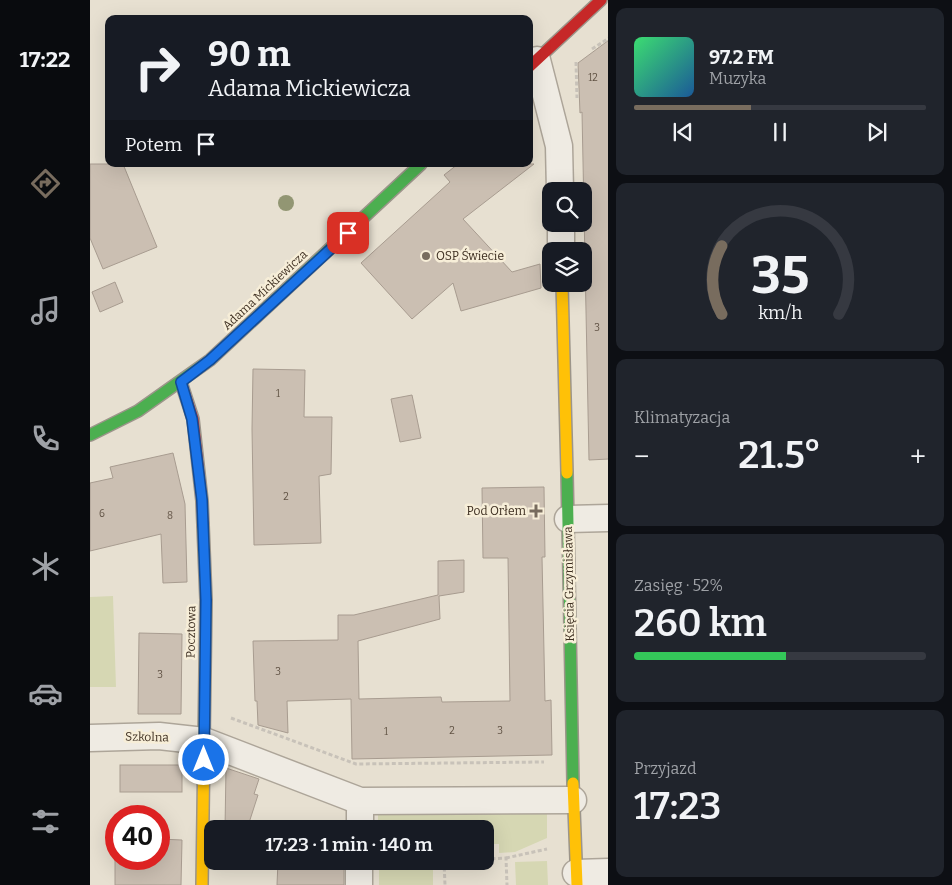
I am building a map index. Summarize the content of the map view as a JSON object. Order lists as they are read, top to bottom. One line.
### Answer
{"streets":{"street":["Adama Mickiewicza","Księcia Grzymisława","Pocztowa","Szkolna"]},"crossings":[["Adama Mickiewicza","Pocztowa"],["Księcia Grzymisława","Szkolna"],["Pocztowa","Szkolna"]],"places":{"other":["OSP Świecie"],"health":["Pod Orłem"]},"house_numbers":["12","3","1","2","6","8","3","3","2","3","1"],"page":{"tabs":"17:22","turn":["90 m","Adama Mickiewicza"],"song":["97.2 FM","Muzyka"],"then":"Potem","tile":["Klimatyzacja",["Zasięg · 52%","260 km"],["Przyjazd","17:23"]],"heat":["−","21.5°","+"],"limit":"40","trip":"17:23 · 1 min · 140 m","gauge":["35","km/h"]}}
